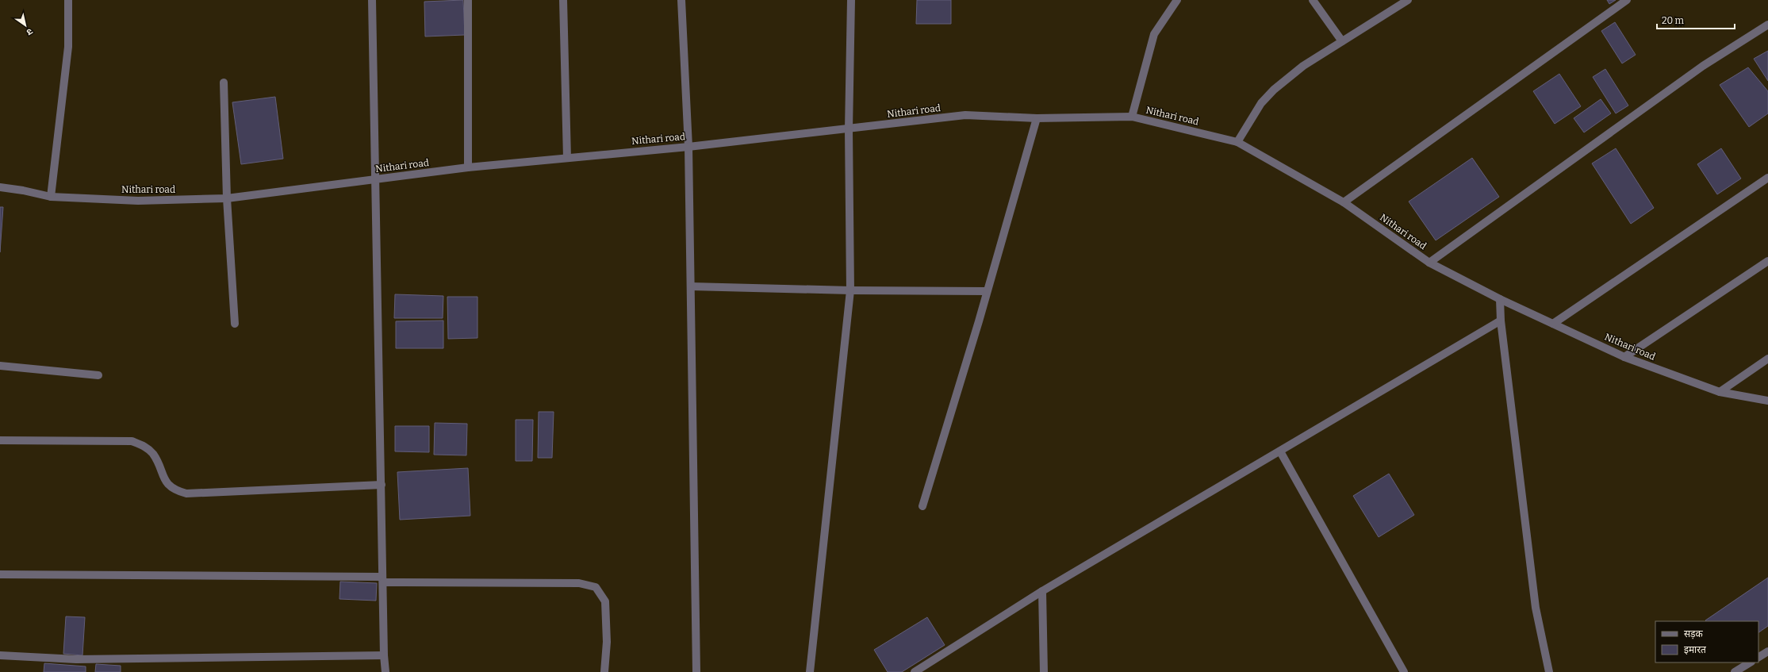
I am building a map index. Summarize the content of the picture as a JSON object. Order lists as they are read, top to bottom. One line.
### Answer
{"streets":{"street":["Nithari road"]},"legend":["सड़क","इमारत"],"scale_bar":"20 m","north":"bottom right"}
